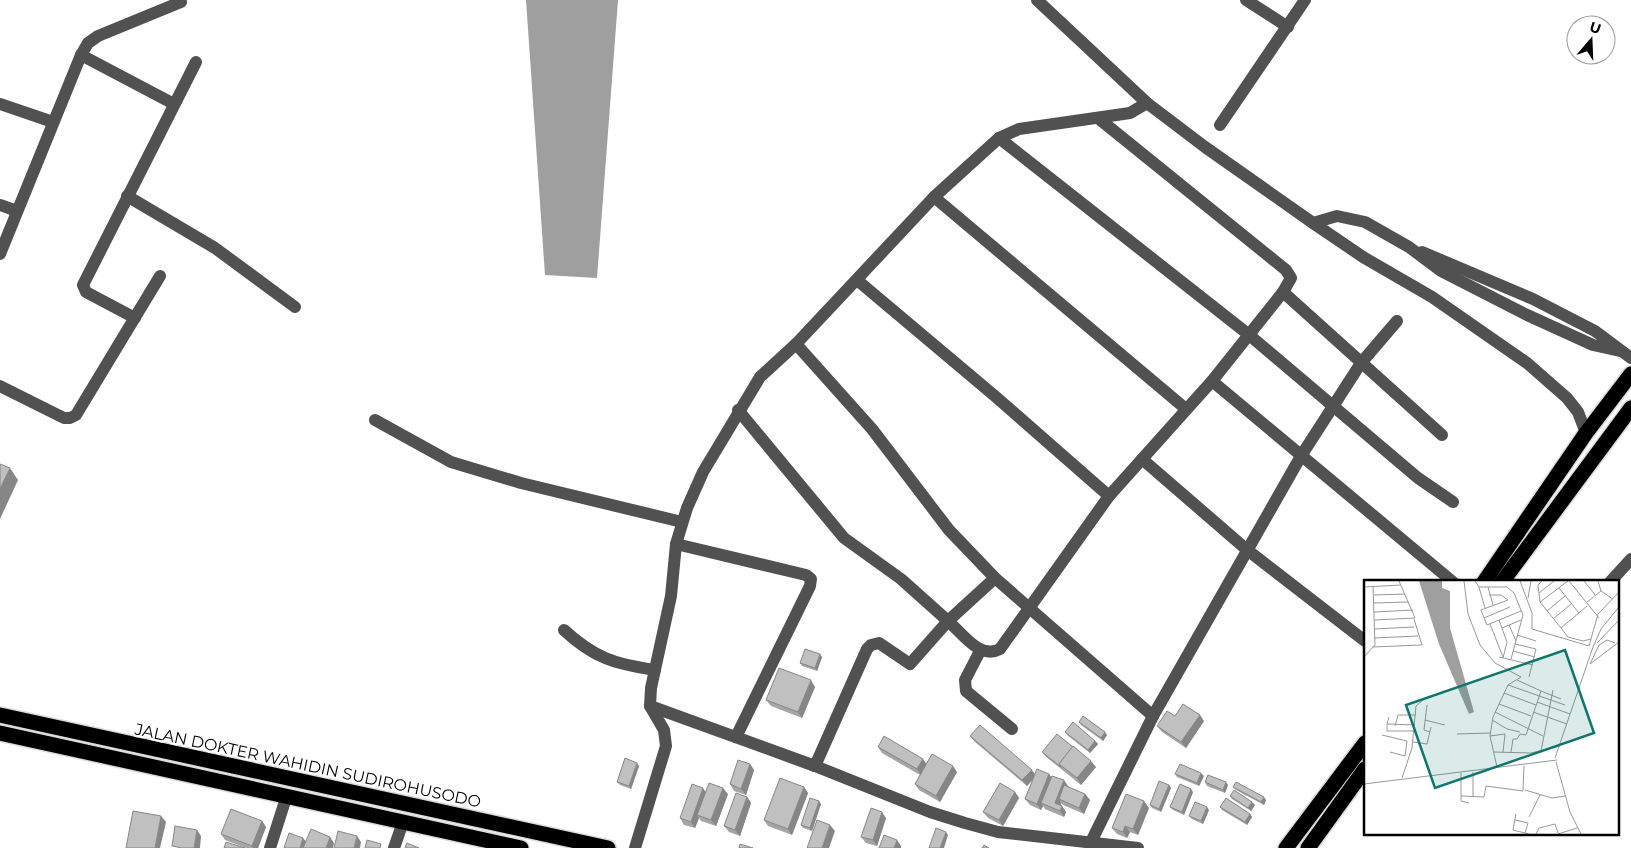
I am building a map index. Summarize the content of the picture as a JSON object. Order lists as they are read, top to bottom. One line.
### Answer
{"streets":{"highway":["JALAN DOKTER WAHIDIN SUDIROHUSODO"]},"north":"top"}
